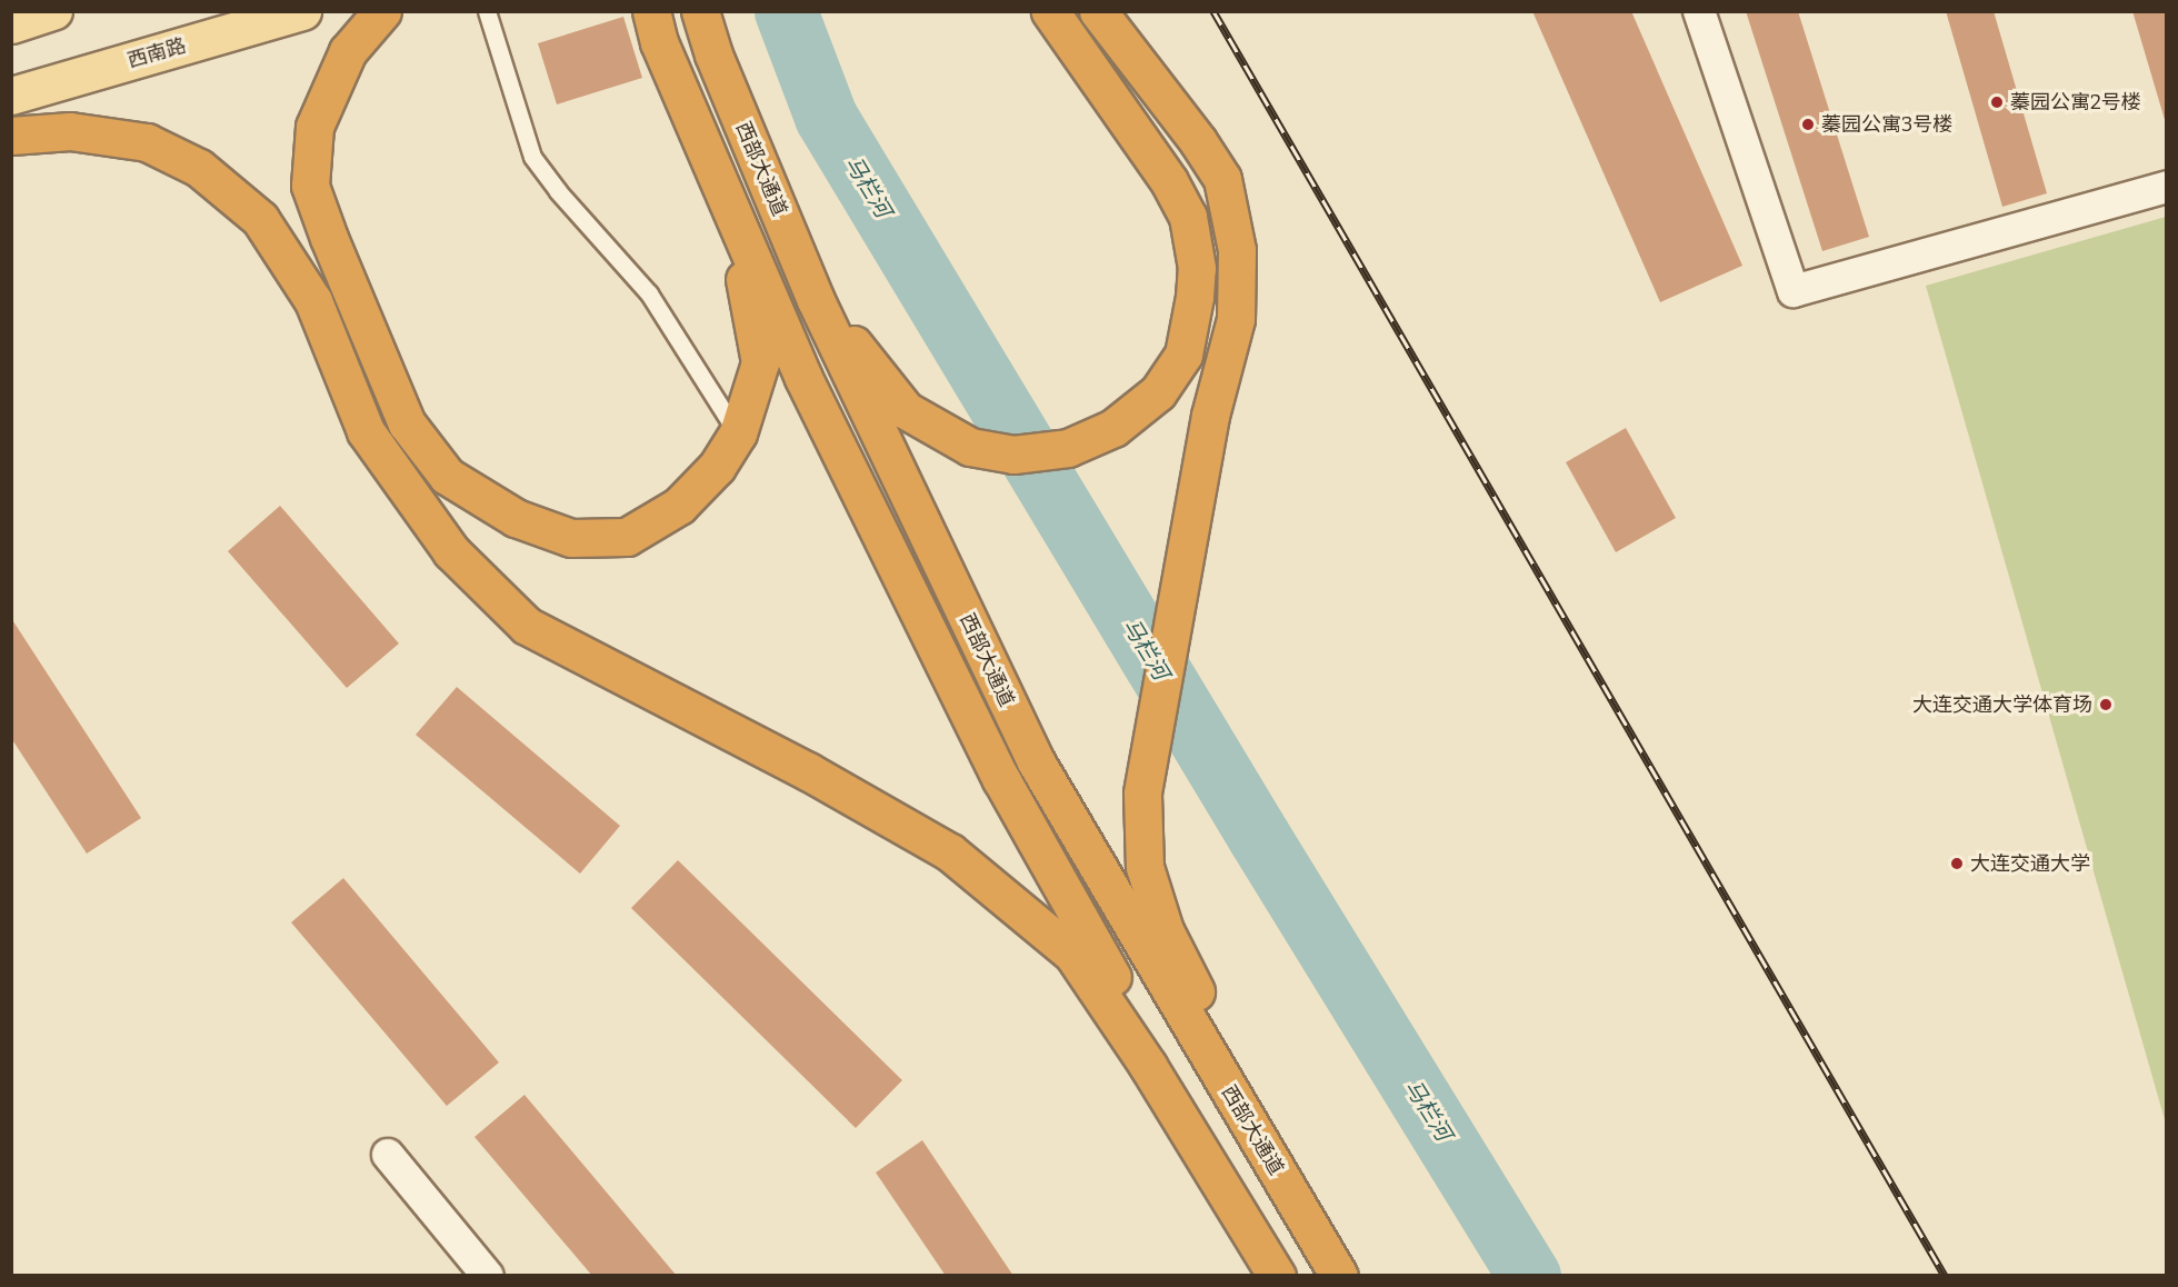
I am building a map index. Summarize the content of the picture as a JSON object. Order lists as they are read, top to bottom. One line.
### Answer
{"streets":{"highway":["西部大通道"],"main road":["西南路"]},"water":["马栏河"],"places":["蓁园公寓2号楼","蓁园公寓3号楼","大连交通大学体育场","大连交通大学"]}
